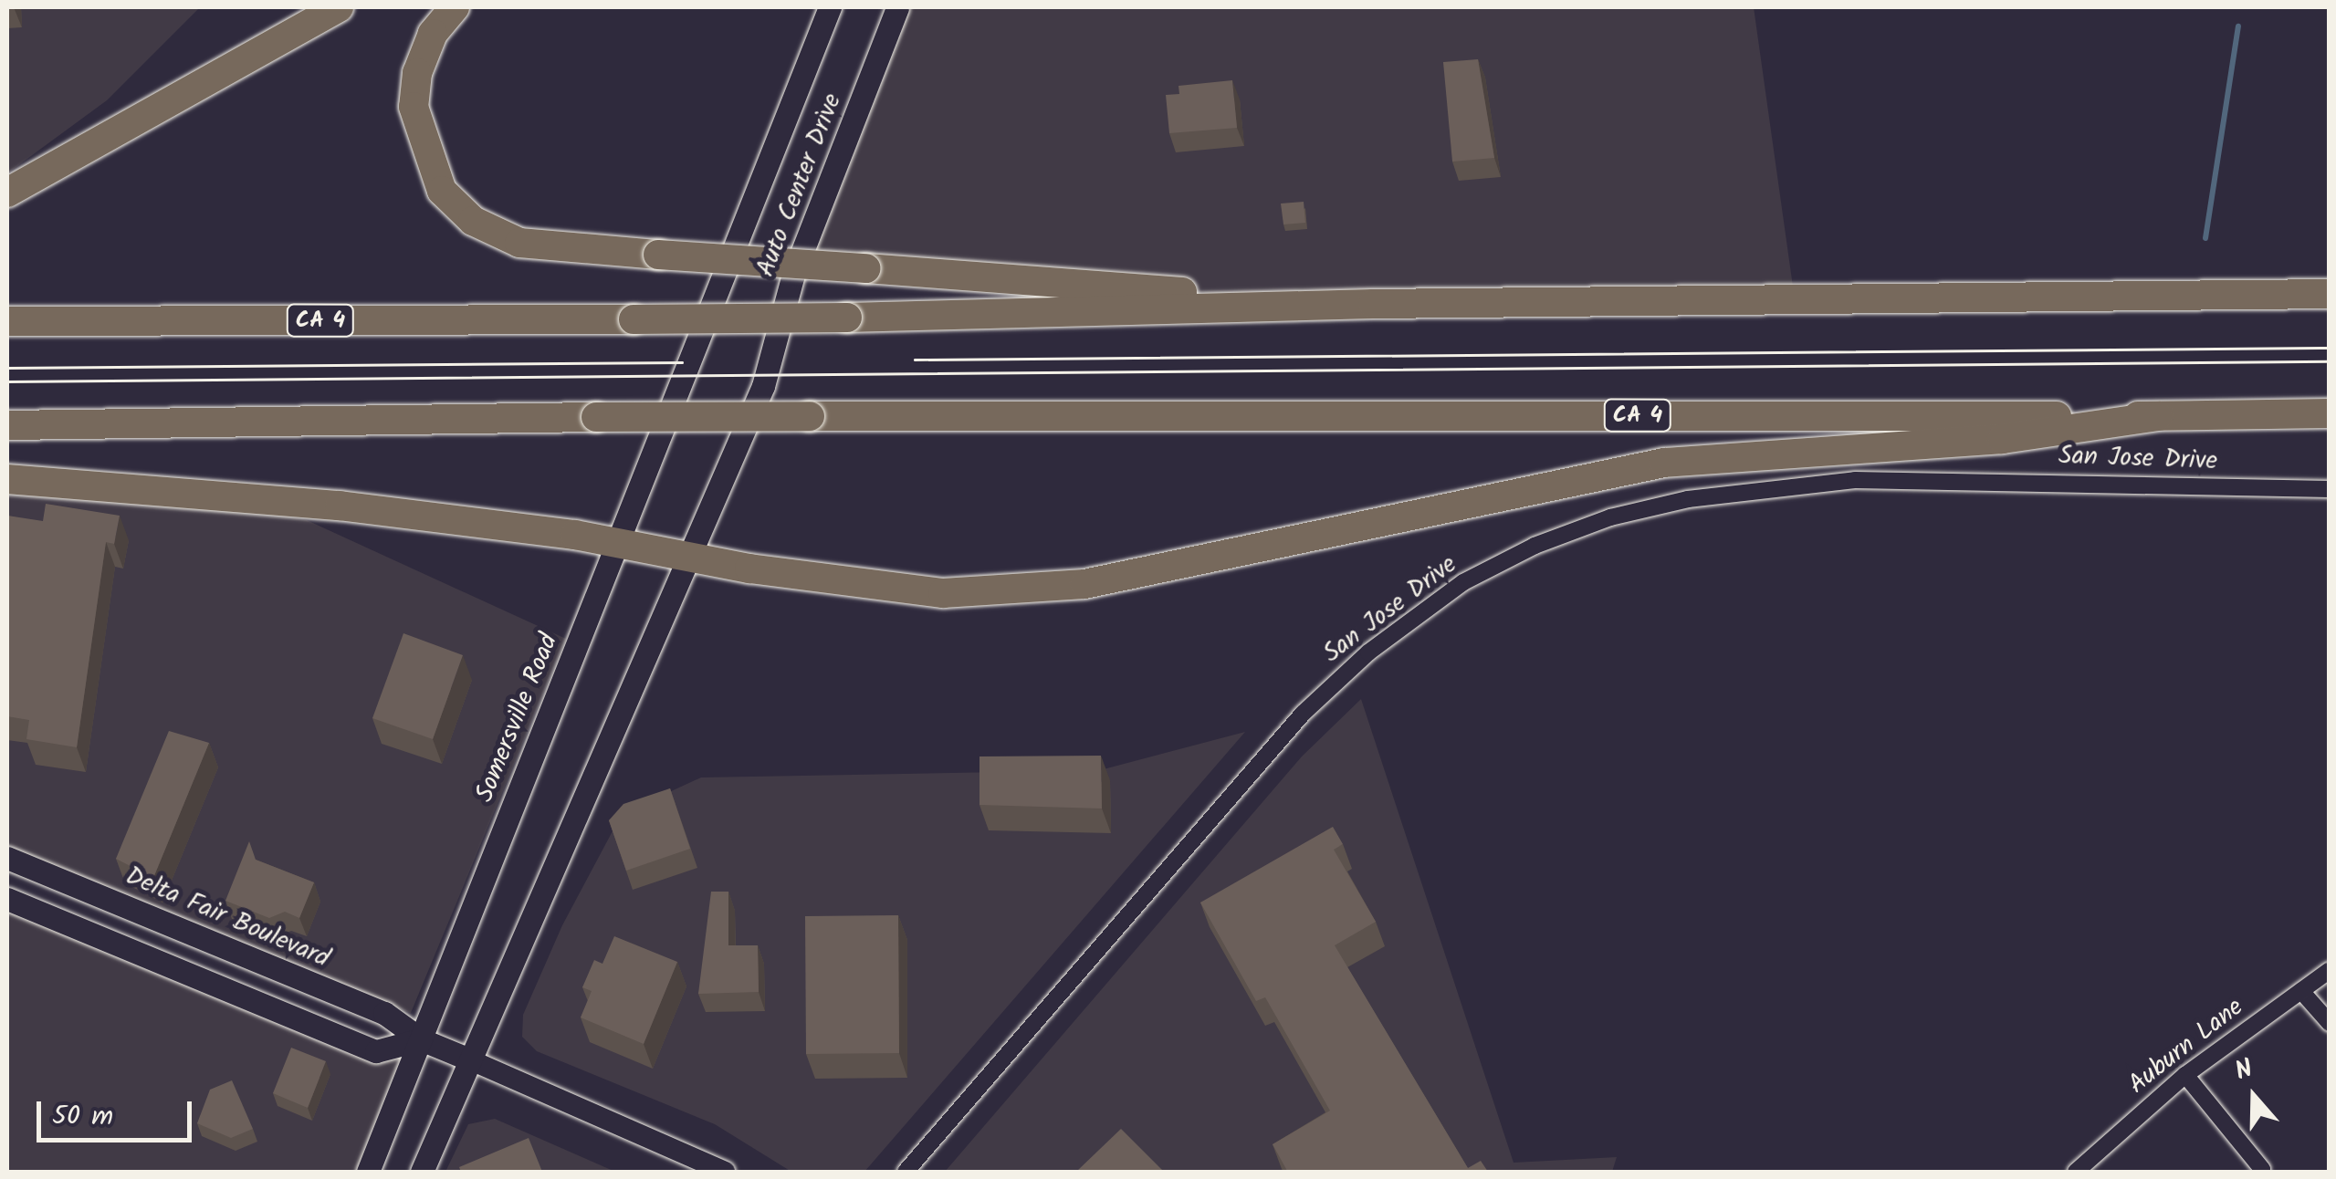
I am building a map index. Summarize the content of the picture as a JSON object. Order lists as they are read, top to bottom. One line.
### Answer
{"streets":{"highway":["CA 4"],"main road":["Auto Center Drive","Somersville Road","Delta Fair Boulevard"],"street":["San Jose Drive","Auburn Lane"]},"crossings":[["Auto Center Drive","Somersville Road"],["Somersville Road","Delta Fair Boulevard"]],"scale_bar":"50 m","north":"top"}
